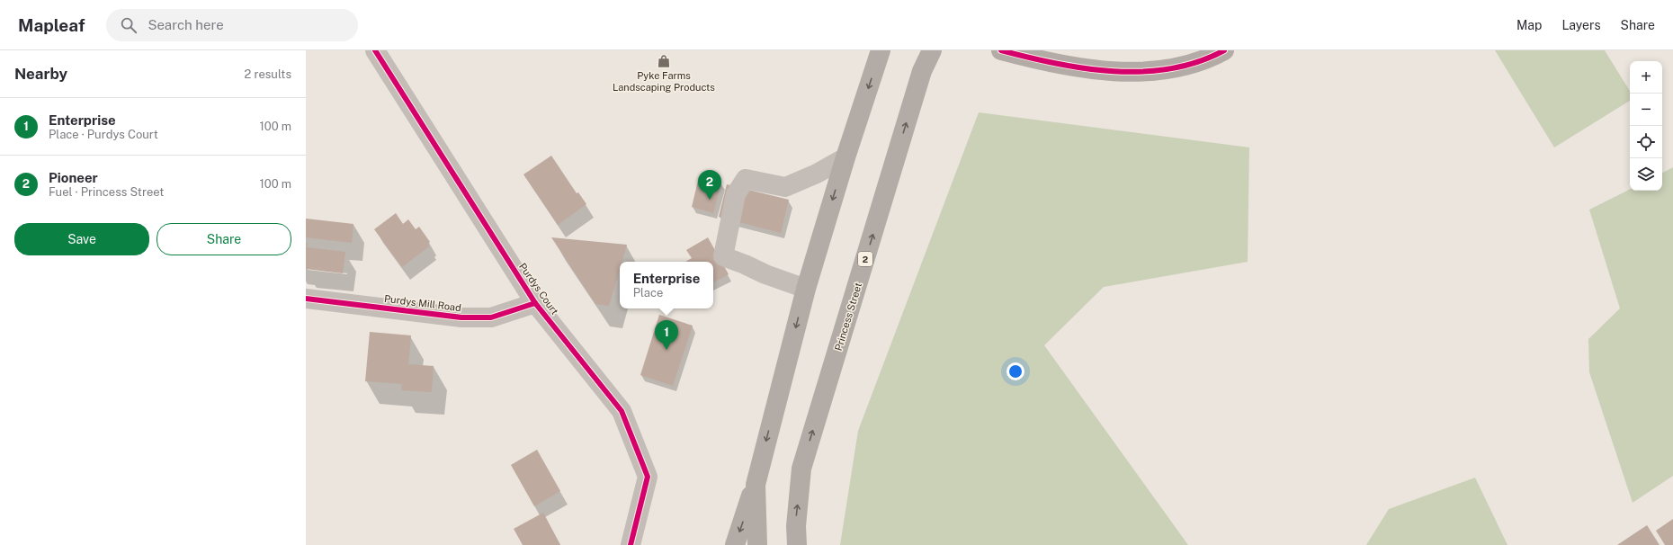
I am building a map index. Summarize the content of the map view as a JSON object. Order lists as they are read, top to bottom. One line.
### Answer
{"streets":{"main road":["2","Princess Street"],"street":["Purdys Court","Purdys Mill Road"]},"crossings":[["Purdys Court","Purdys Mill Road"]],"places":{"shop":["Pyke Farms Landscaping Products"]},"page":{"header":"Mapleaf","search":"Search here","nav":["Map","Layers","Share"],"heading":["Nearby","2 results"],"map_buttons":["+","−"],"list":[{"mark":"1","name":"Enterprise","note":"Place · Purdys Court","value":"100 m"},{"mark":"2","name":"Pioneer","note":"Fuel · Princess Street","value":"100 m"}],"pins":["2","1"],"buttons":["Save","Share"],"popup":["Enterprise","Place"]}}
